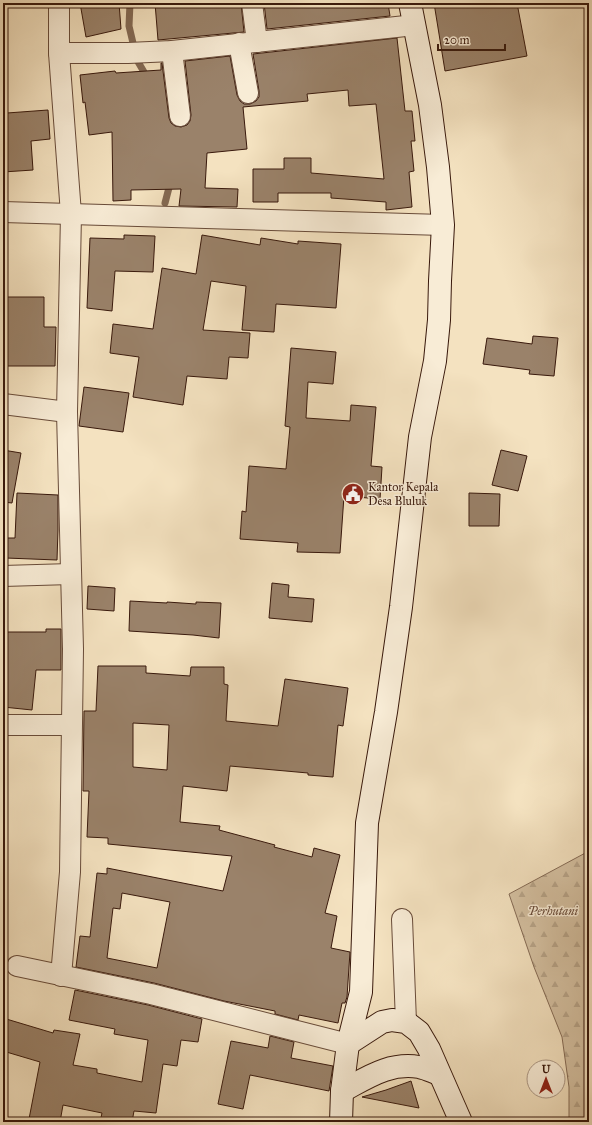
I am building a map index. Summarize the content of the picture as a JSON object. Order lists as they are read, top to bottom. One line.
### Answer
{"parks":["Perhutani"],"places":{"public building":["Kantor Kepala Desa Bluluk"]},"scale_bar":"20 m","north":"top"}
